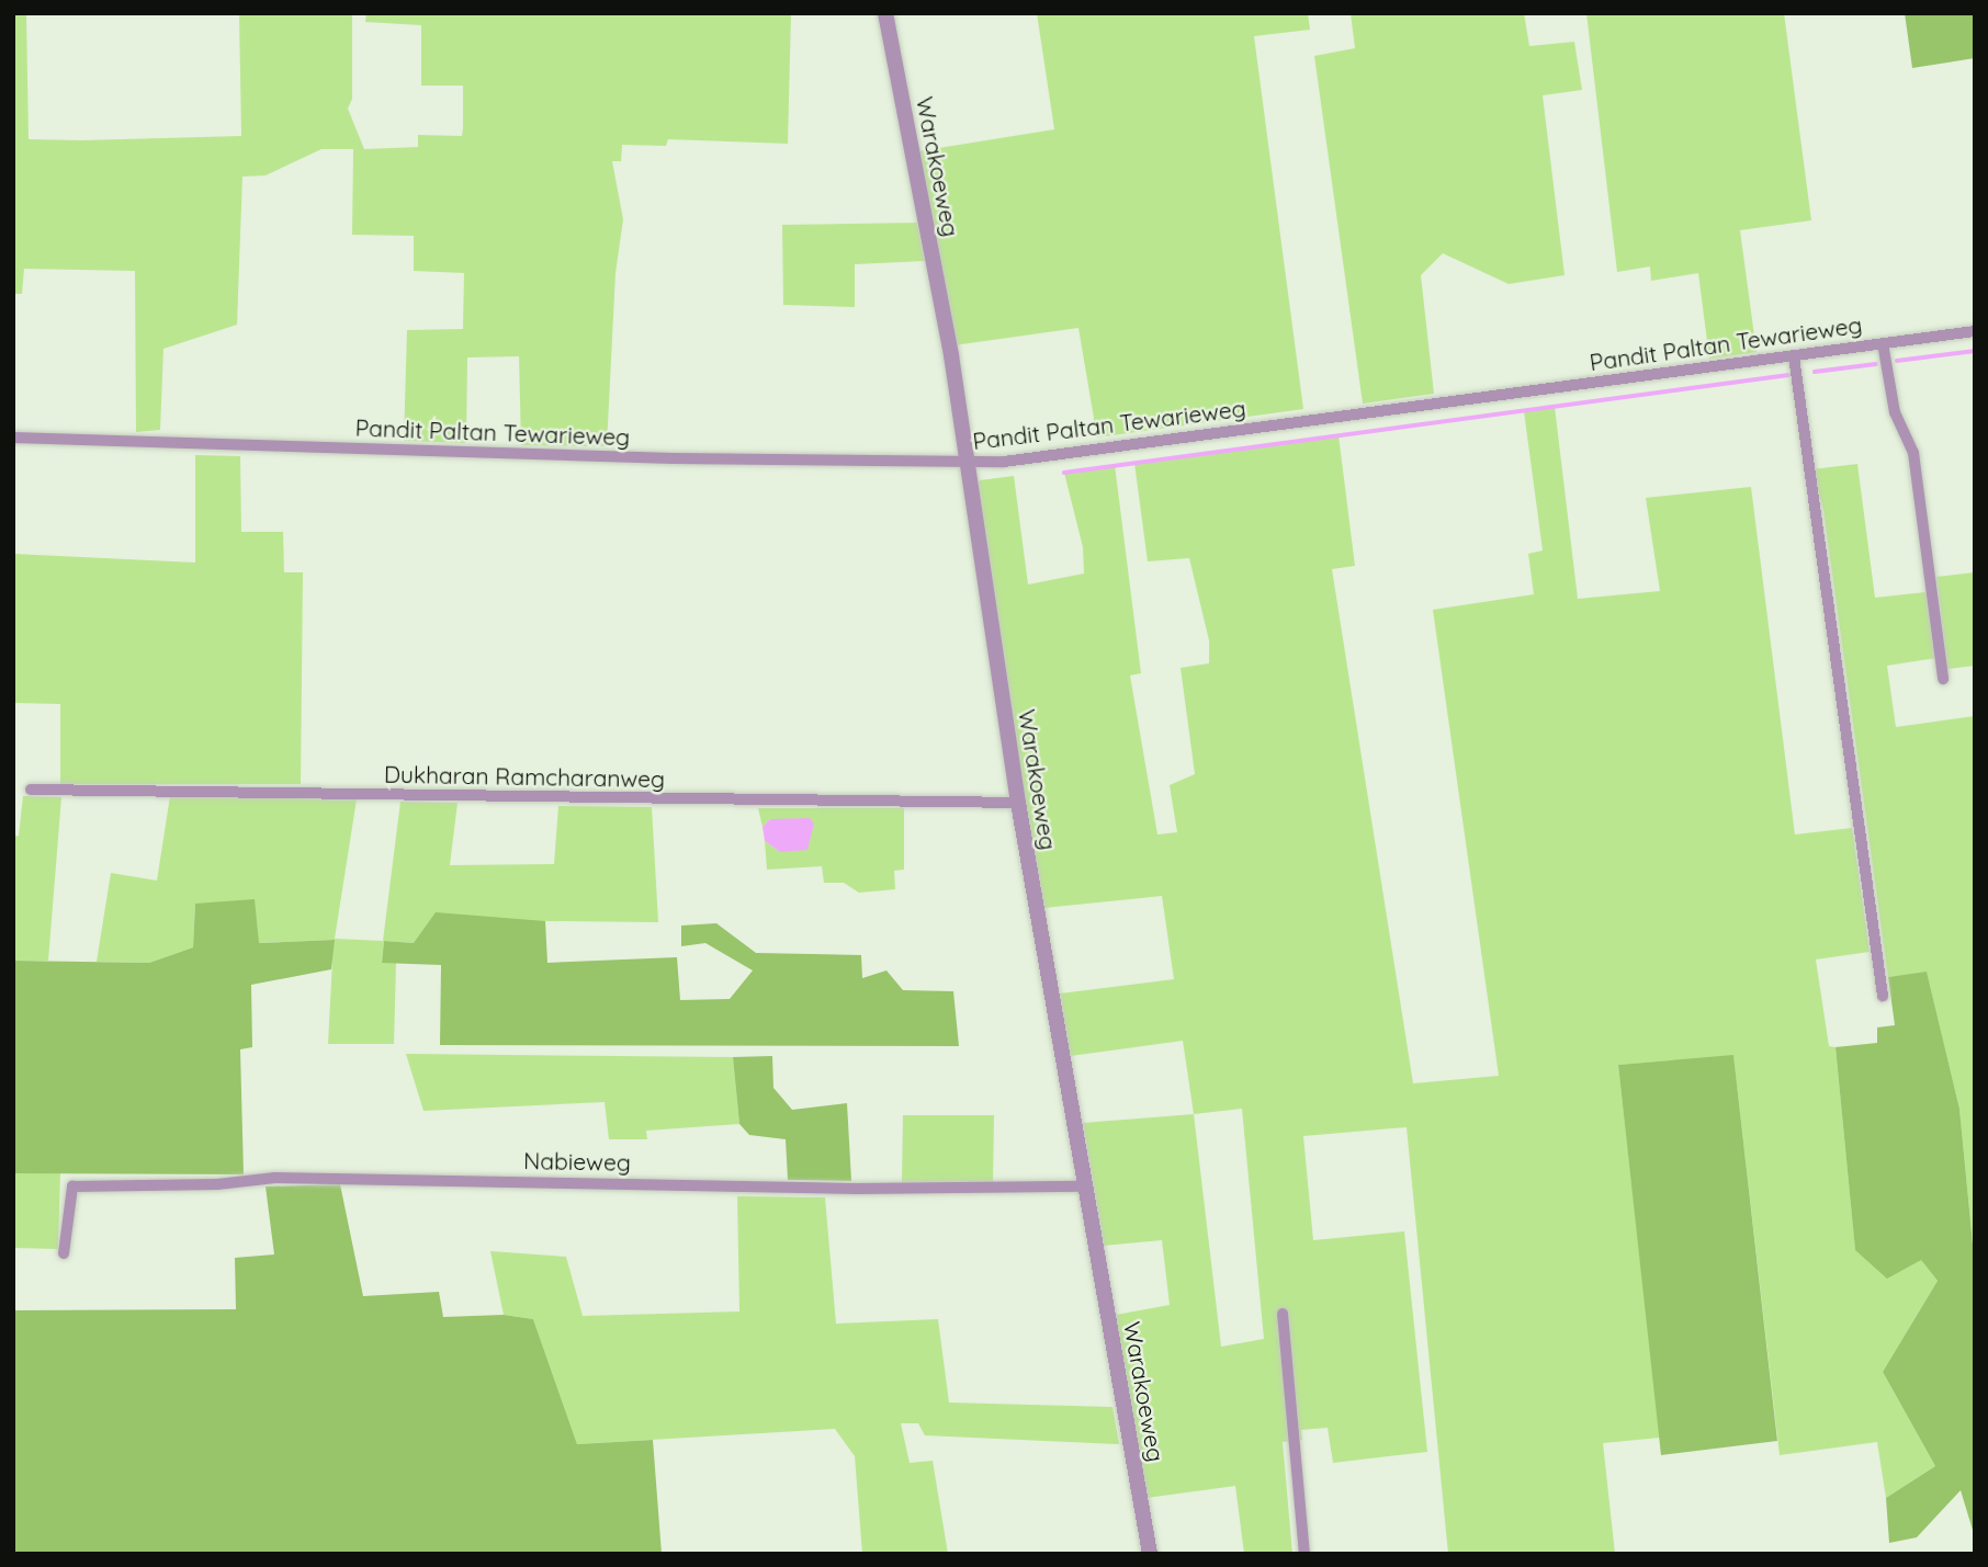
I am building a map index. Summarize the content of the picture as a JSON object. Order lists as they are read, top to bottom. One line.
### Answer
{"streets":{"street":["Warakoeweg","Pandit Paltan Tewarieweg","Dukharan Ramcharanweg","Nabieweg"]},"crossings":[["Warakoeweg","Pandit Paltan Tewarieweg"],["Warakoeweg","Dukharan Ramcharanweg"],["Warakoeweg","Nabieweg"]]}
